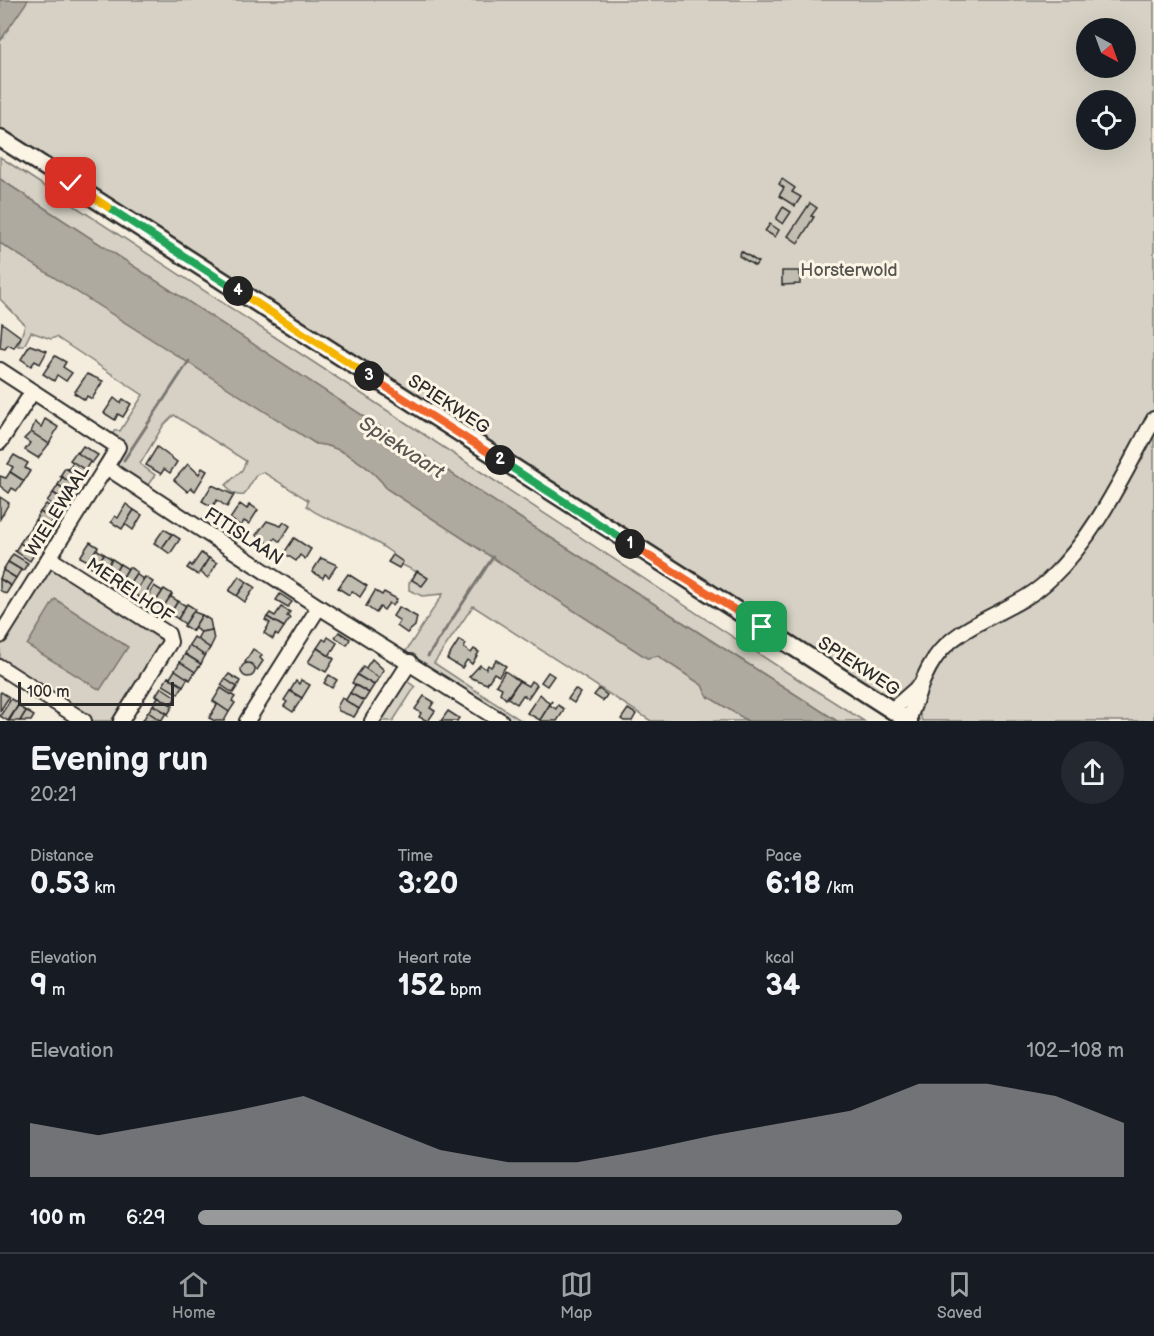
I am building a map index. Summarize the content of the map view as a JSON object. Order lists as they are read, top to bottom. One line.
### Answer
{"streets":{"main road":["SPIEKWEG"],"street":["WIELEWAAL","FITISLAAN","MERELHOF"]},"crossings":[["WIELEWAAL","FITISLAAN"],["WIELEWAAL","MERELHOF"]],"water":["Spiekvaart"],"parks":["Horsterwold"],"scale_bar":"100 m","north":"bottom right","page":{"pins":["4","3","2","1"],"scale":"100 m","heading":["Evening run","20:21"],"stats":[["Distance","0.53 km"],["Time","3:20"],["Pace","6:18 /km"],["Elevation","9 m"],["Heart rate","152 bpm"],["kcal","34"]],"chart":["Elevation","102–108 m"],"list":[{"name":"100 m","note":"6:29"}],"tabs":["Home","Map","Saved"]}}
